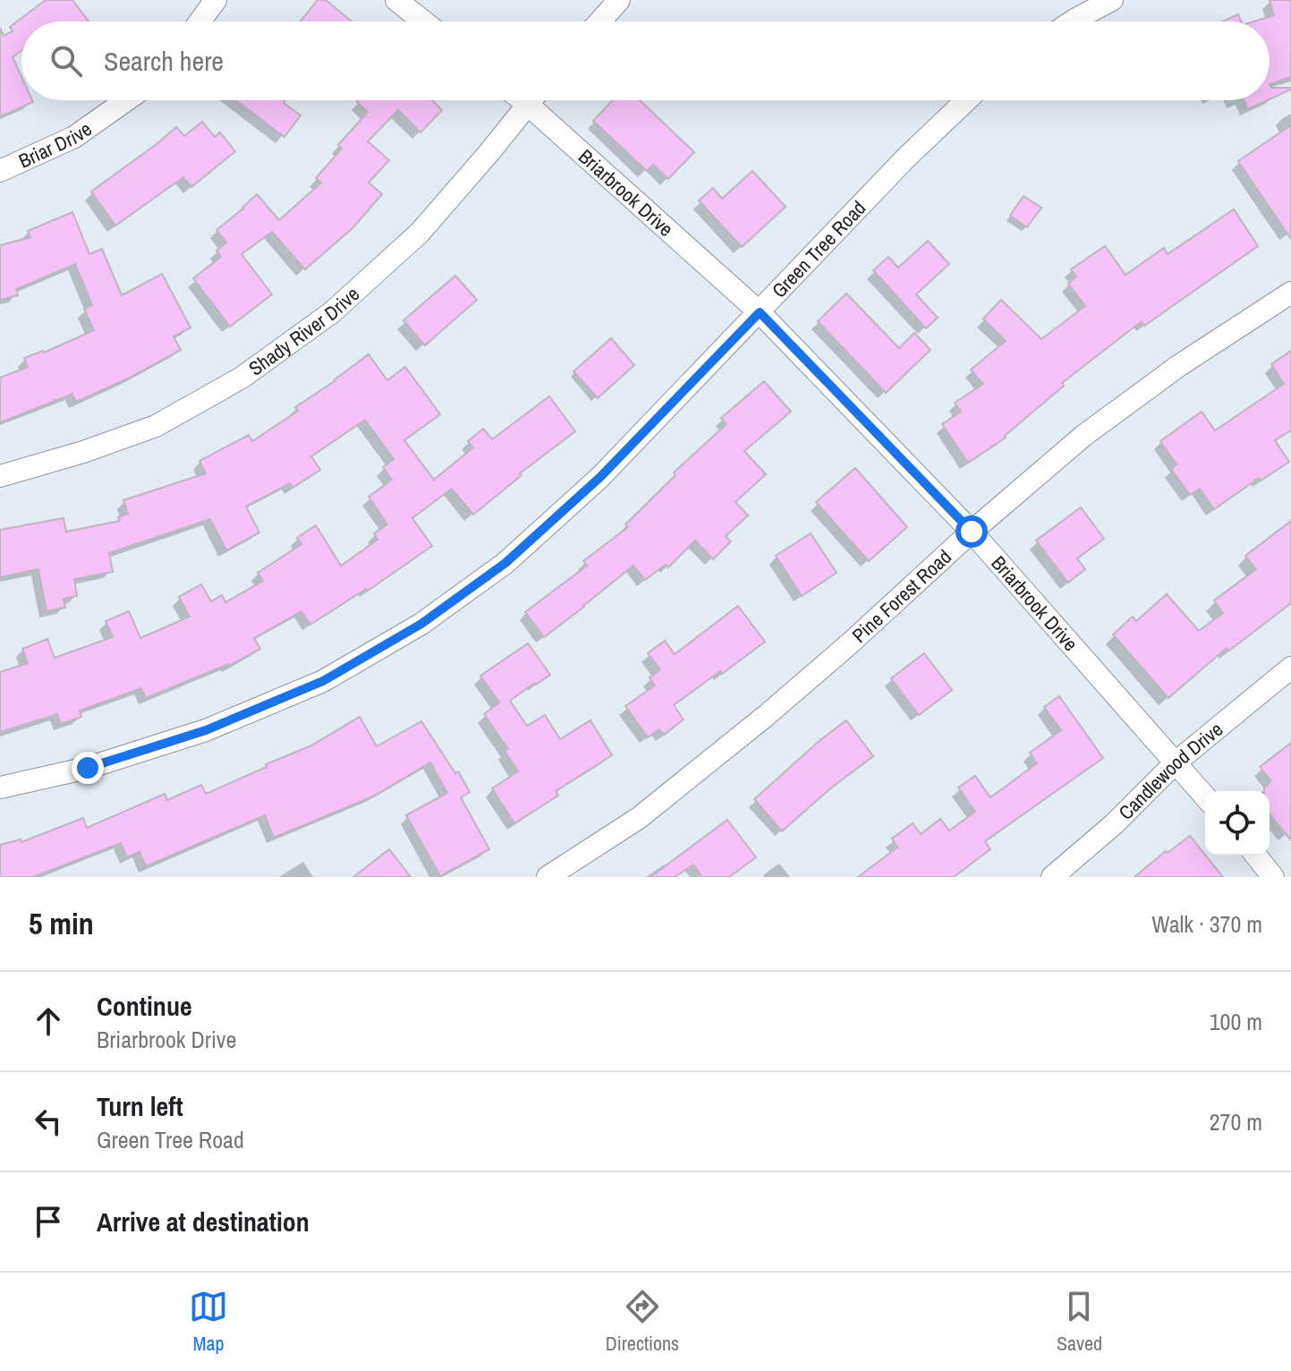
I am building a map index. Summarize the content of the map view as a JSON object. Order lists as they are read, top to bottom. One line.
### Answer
{"streets":{"street":["Briar Drive","Briarbrook Drive","Green Tree Road","Shady River Drive","Pine Forest Road","Candlewood Drive"]},"crossings":[["Briarbrook Drive","Green Tree Road"],["Briarbrook Drive","Pine Forest Road"],["Briarbrook Drive","Candlewood Drive"]],"page":{"search":"Search here","heading":["5 min","Walk · 370 m"],"list":[["Continue","Briarbrook Drive","100 m"],["Turn left","Green Tree Road","270 m"],"Arrive at destination"],"nav":["Map","Directions","Saved"]}}
